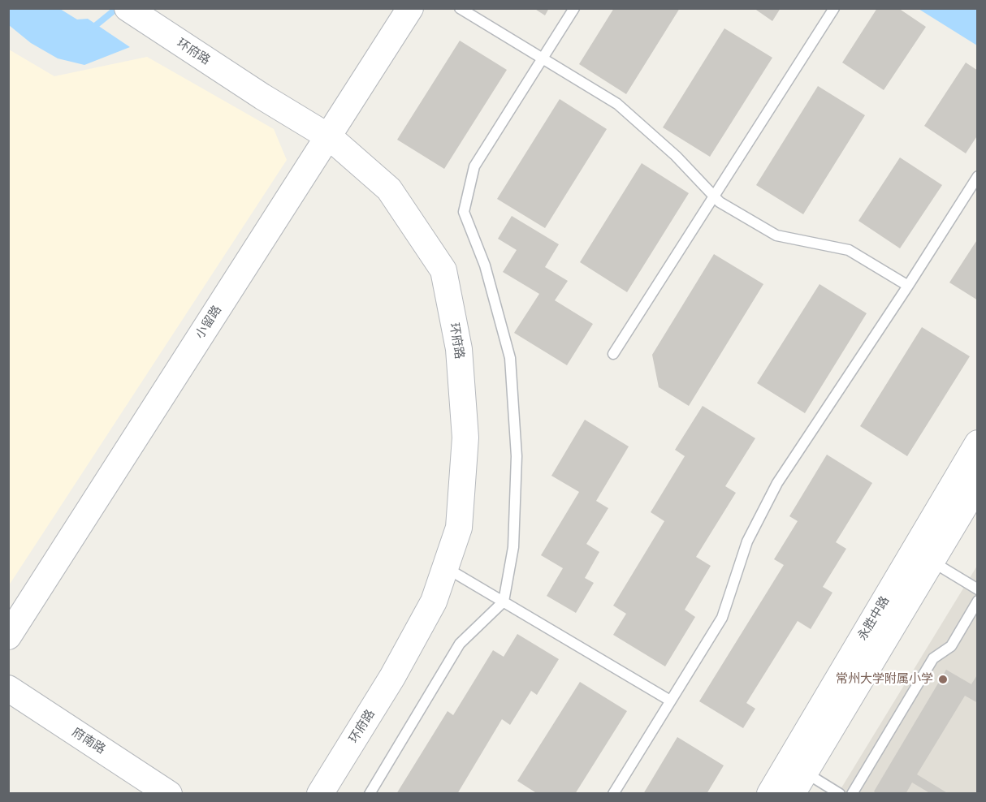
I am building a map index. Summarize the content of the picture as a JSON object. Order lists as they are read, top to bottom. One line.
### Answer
{"streets":{"street":["环府路","小留路","永胜中路","府南路"]},"crossings":[["环府路","小留路"]],"places":["常州大学附属小学"]}
